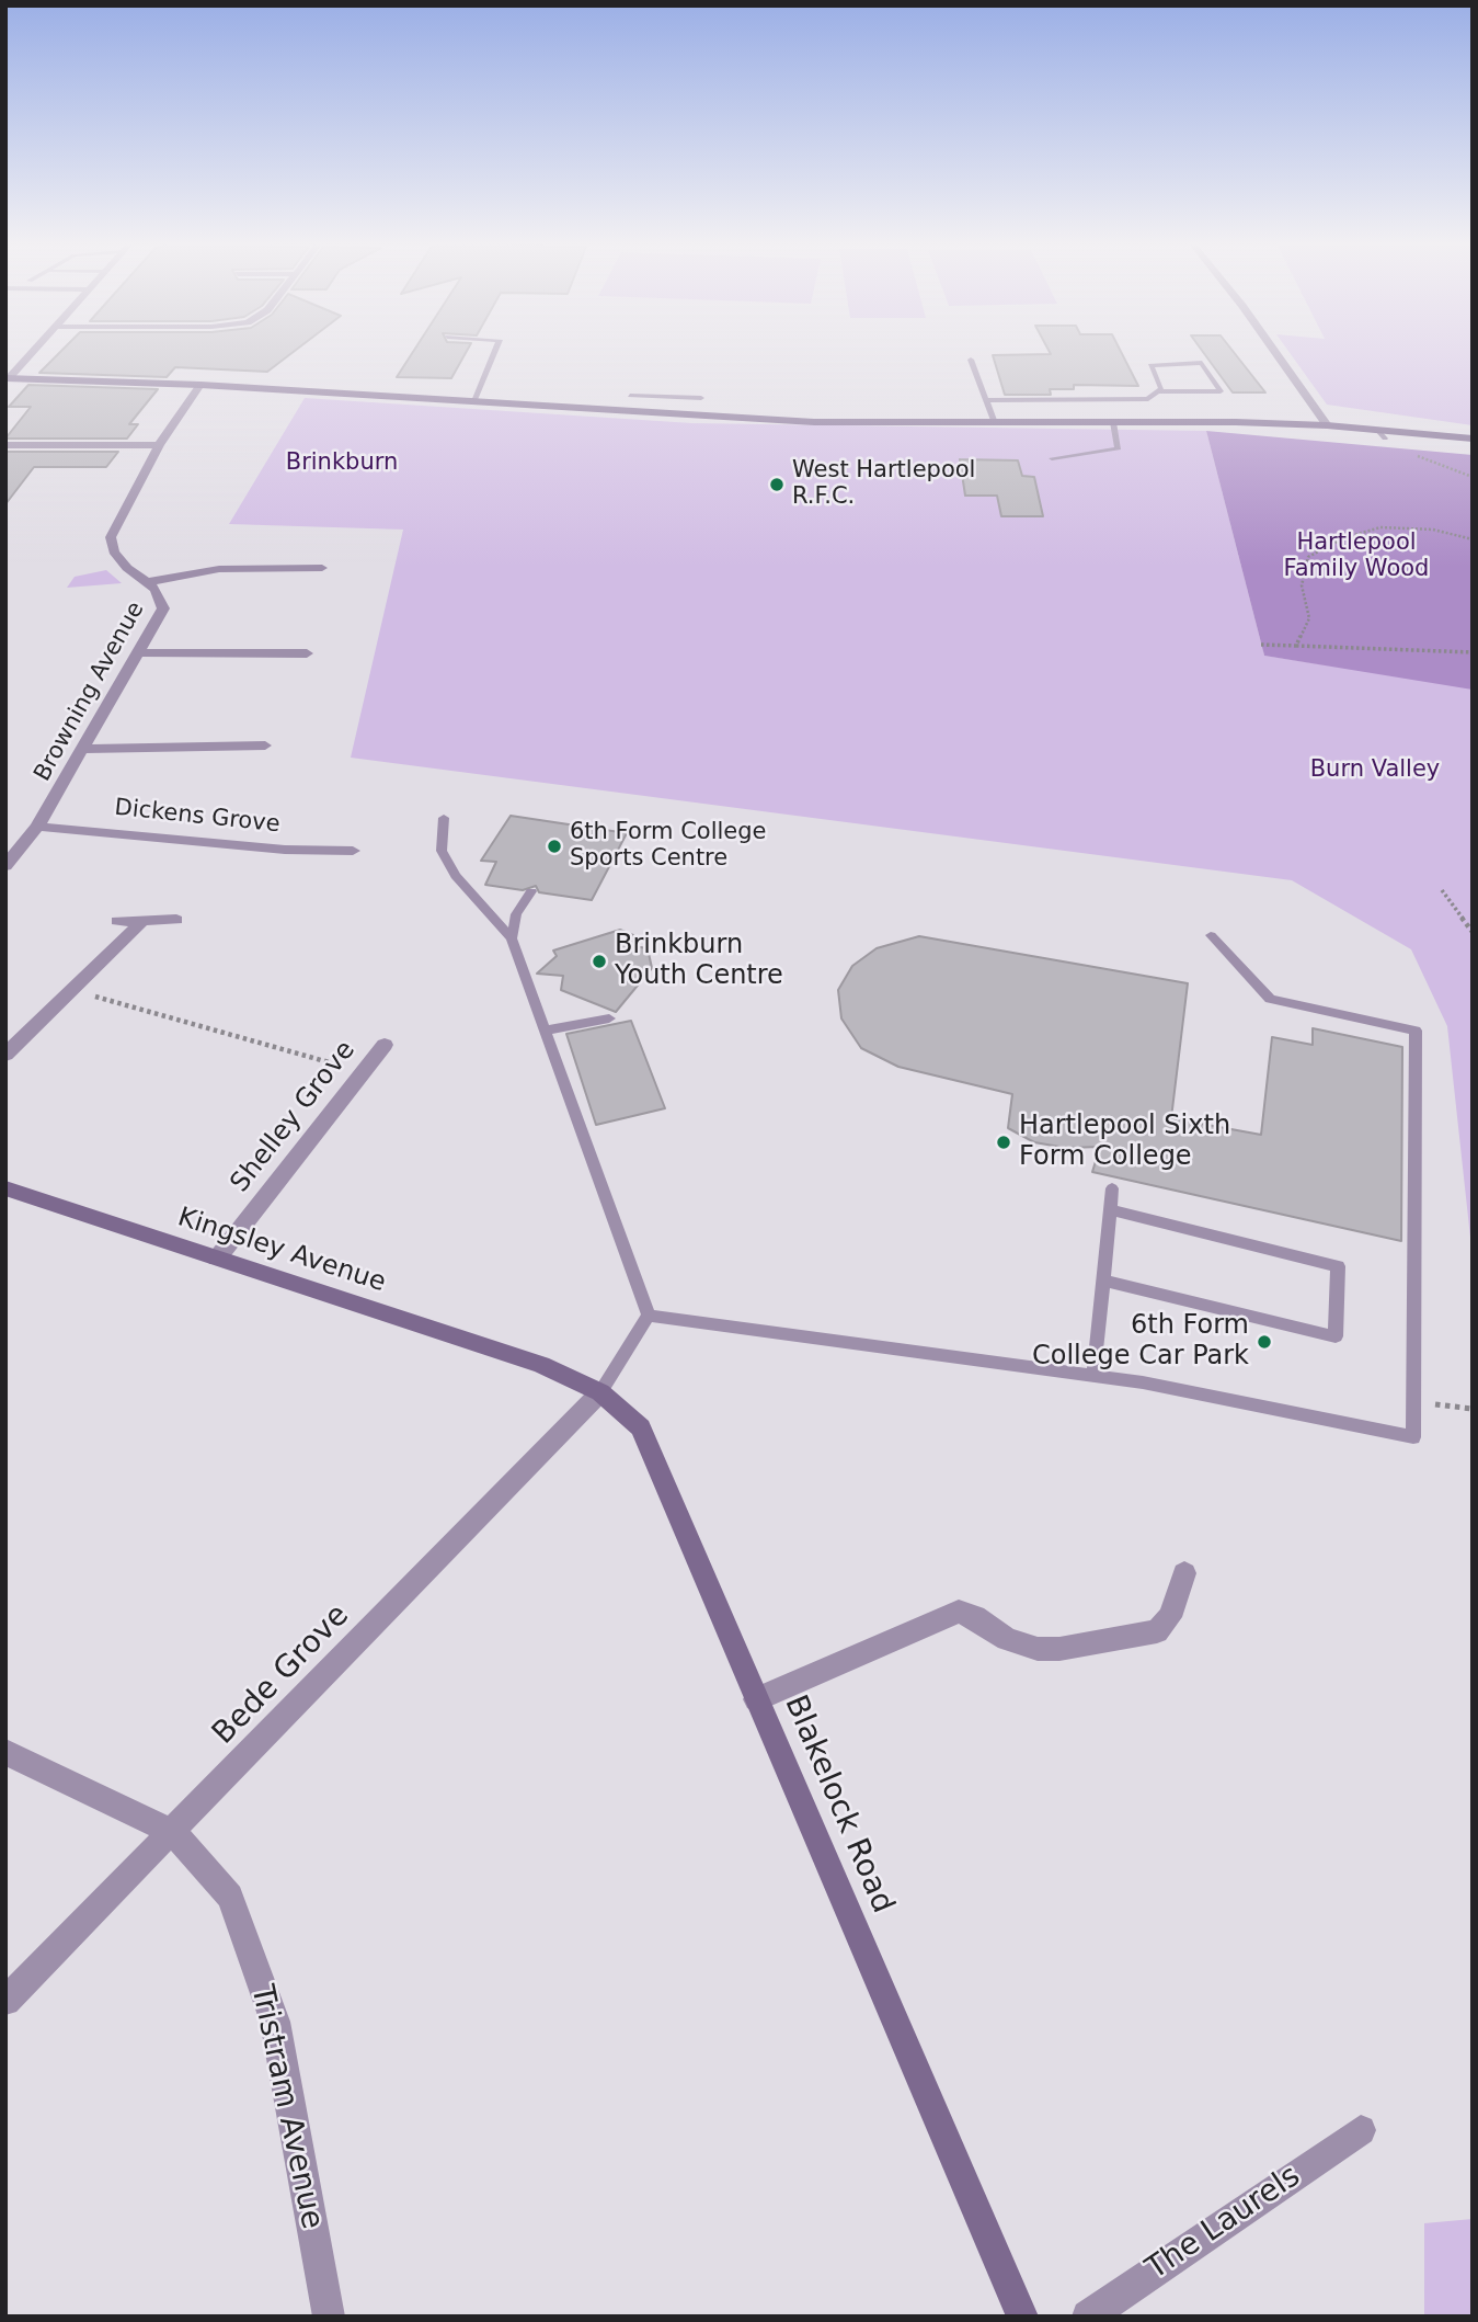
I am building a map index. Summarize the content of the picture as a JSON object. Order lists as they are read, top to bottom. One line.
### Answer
{"streets":{"street":["Browning Avenue","Dickens Grove","Shelley Grove","Kingsley Avenue","Bede Grove","Blakelock Road","Tristram Avenue","The Laurels"]},"crossings":[["Browning Avenue","Dickens Grove"],["Shelley Grove","Kingsley Avenue"],["Kingsley Avenue","Blakelock Road"],["Bede Grove","Blakelock Road"],["Bede Grove","Tristram Avenue"]],"parks":["Brinkburn","Hartlepool Family Wood","Burn Valley"],"places":["West Hartlepool R.F.C.","6th Form College Sports Centre","Brinkburn Youth Centre","Hartlepool Sixth Form College","6th Form College Car Park"]}
